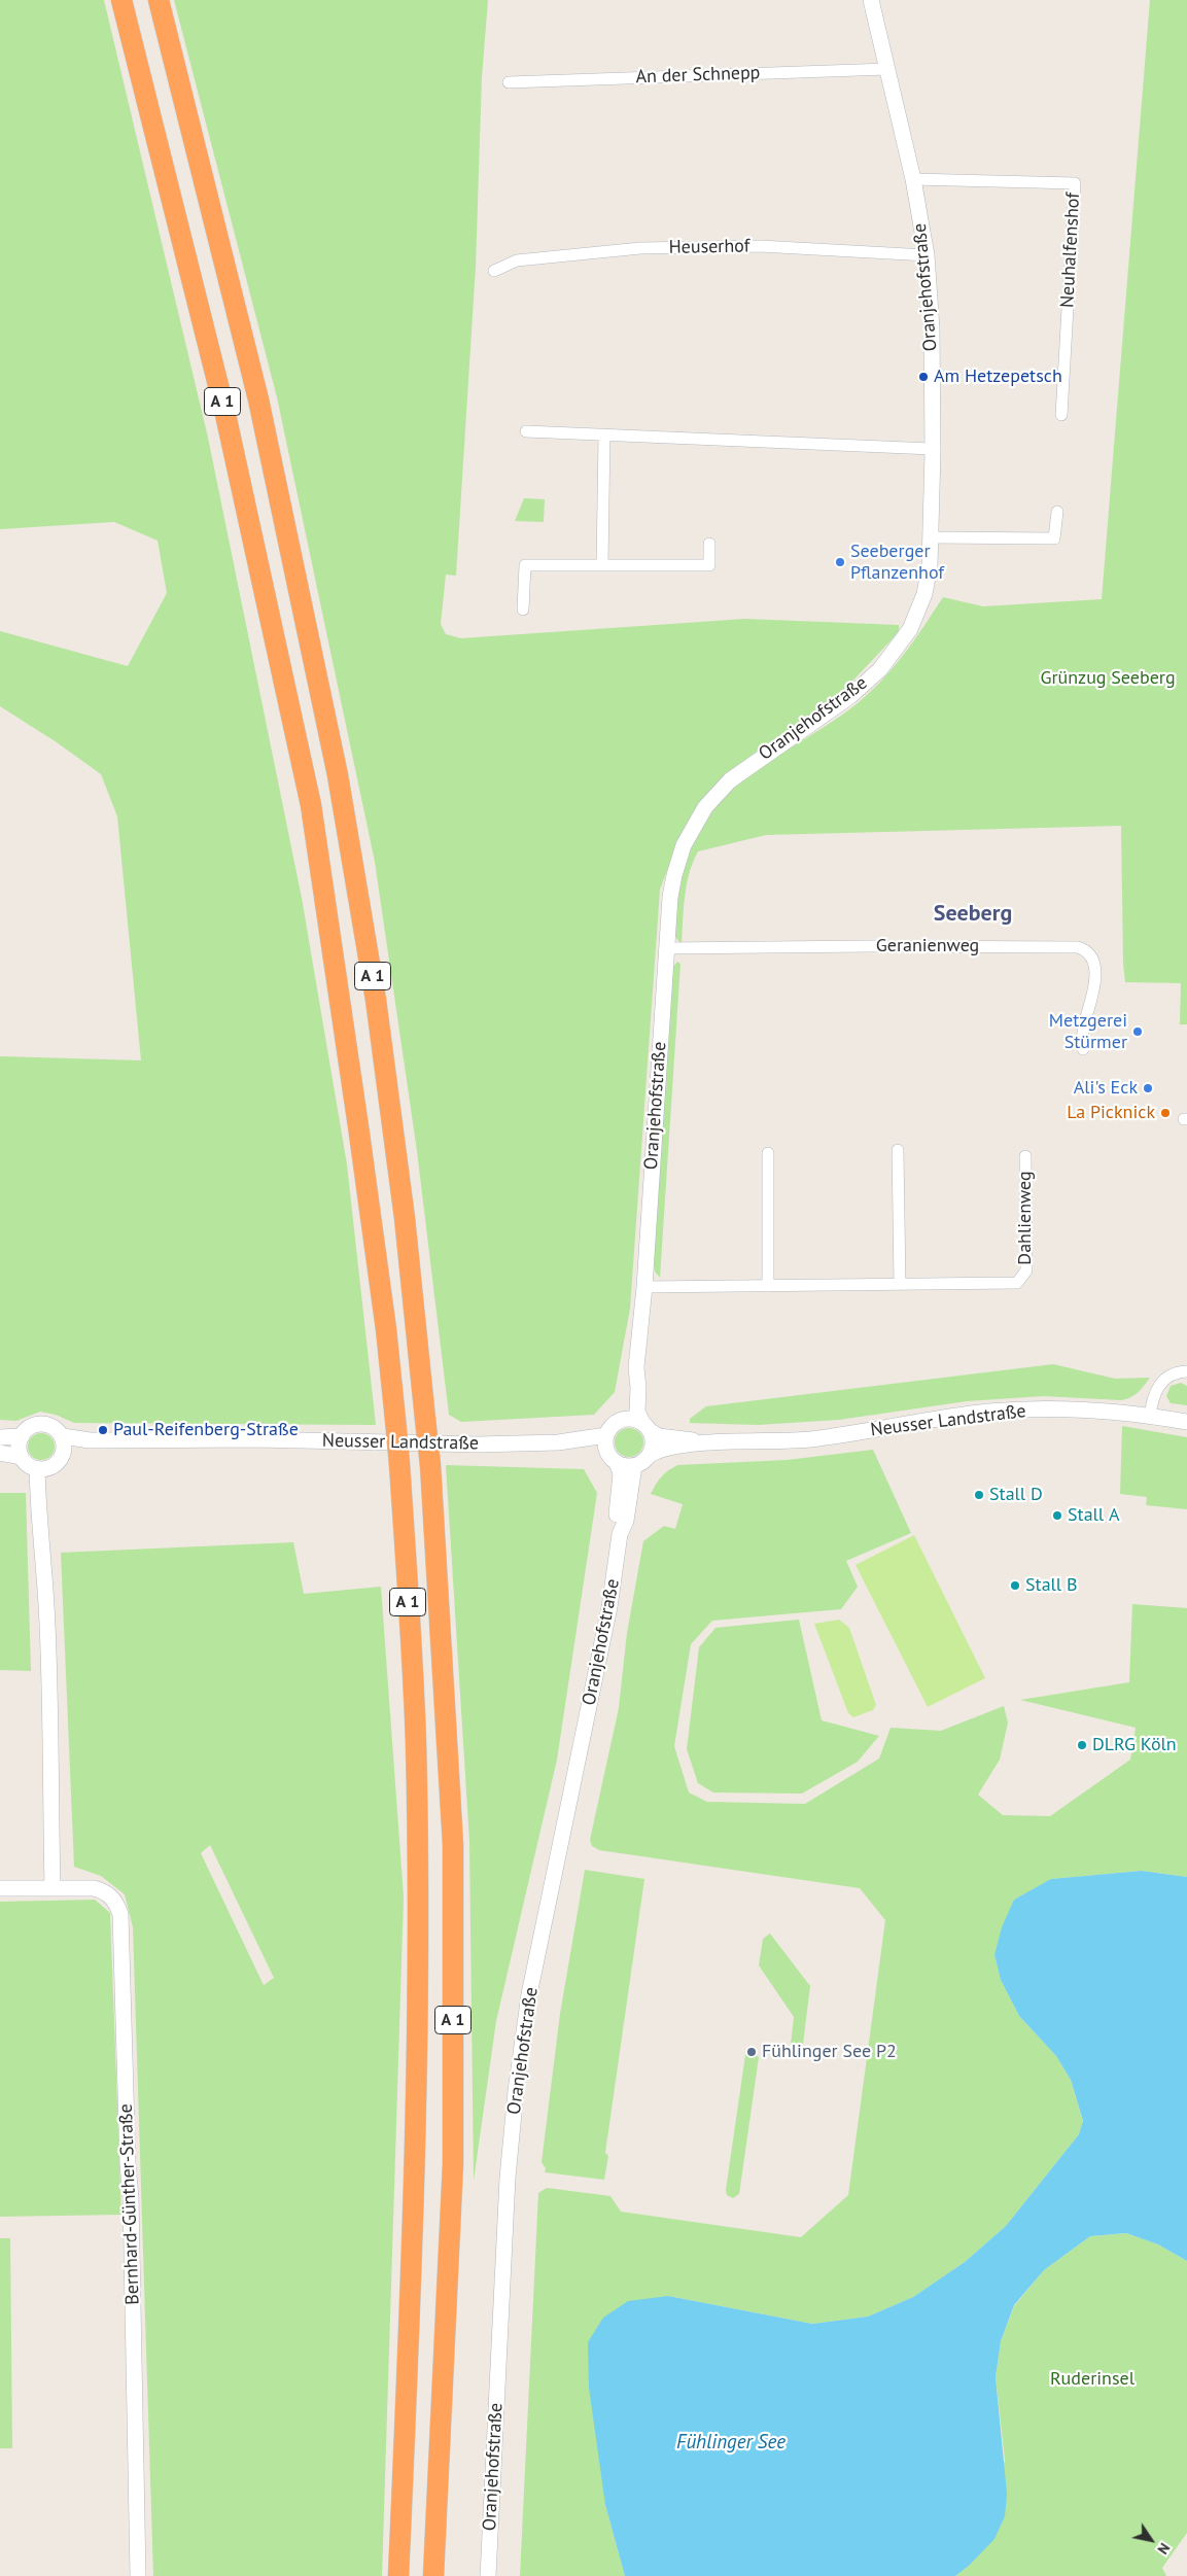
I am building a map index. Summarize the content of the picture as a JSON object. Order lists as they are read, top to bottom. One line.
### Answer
{"streets":{"highway":["A 1"],"street":["An der Schnepp","Heuserhof","Neuhalfenshof","Oranjehofstraße","Geranienweg","Dahlienweg","Neusser Landstraße","Bernhard-Günther-Straße"]},"crossings":[["An der Schnepp","Oranjehofstraße"],["Heuserhof","Oranjehofstraße"],["Neuhalfenshof","Oranjehofstraße"],["Oranjehofstraße","Geranienweg"],["Oranjehofstraße","Dahlienweg"],["Oranjehofstraße","Neusser Landstraße"]],"districts":["Seeberg"],"water":["Fühlinger See"],"parks":["Grünzug Seeberg","Ruderinsel"],"places":["Am Hetzepetsch","Seeberger Pflanzenhof","Metzgerei Stürmer","Ali's Eck","La Picknick","Paul-Reifenberg-Straße","Stall D","Stall A","Stall B","DLRG Köln","Fühlinger See P2"],"north":"bottom right"}
